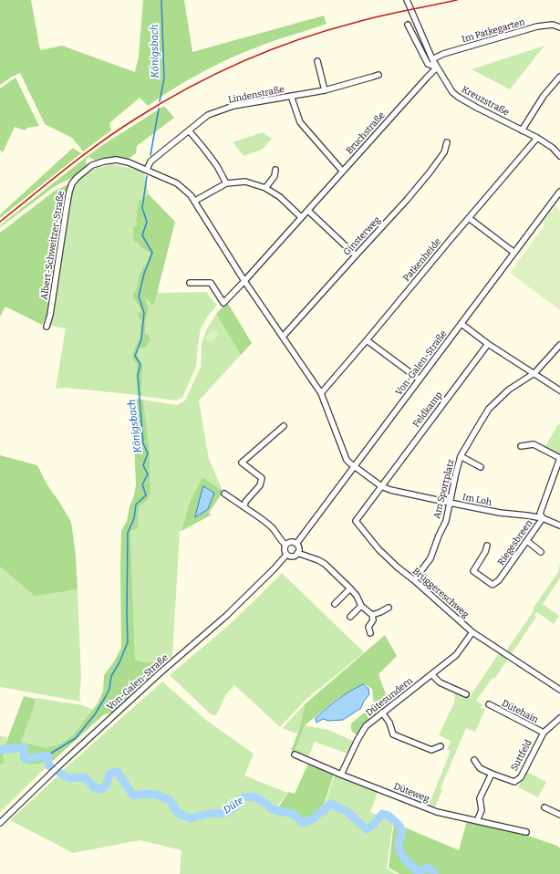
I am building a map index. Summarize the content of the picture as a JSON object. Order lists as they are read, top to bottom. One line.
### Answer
{"streets":{"street":["Im Patkegarten","Lindenstraße","Kreuzstraße","Bruchstraße","Ginsterweg","Albert-Schweitzer-Straße","Patkenheide","Von-Galen-Straße","Feldkamp","Am Sportplatz","Im Loh","Riegesbreen","Brüggereschweg","Dütesundern","Dütehain","Suttfeld","Düteweg"]},"crossings":[["Im Patkegarten","Kreuzstraße"],["Lindenstraße","Albert-Schweitzer-Straße"],["Kreuzstraße","Bruchstraße"],["Kreuzstraße","Patkenheide"],["Bruchstraße","Albert-Schweitzer-Straße"],["Ginsterweg","Albert-Schweitzer-Straße"],["Albert-Schweitzer-Straße","Patkenheide"],["Albert-Schweitzer-Straße","Von-Galen-Straße"],["Albert-Schweitzer-Straße","Im Loh"],["Von-Galen-Straße","Im Loh"],["Feldkamp","Im Loh"],["Feldkamp","Brüggereschweg"],["Am Sportplatz","Im Loh"],["Am Sportplatz","Brüggereschweg"],["Im Loh","Riegesbreen"],["Im Loh","Brüggereschweg"],["Brüggereschweg","Dütesundern"],["Dütesundern","Düteweg"],["Dütehain","Suttfeld"]],"water":["Königsbach","Düte"]}
